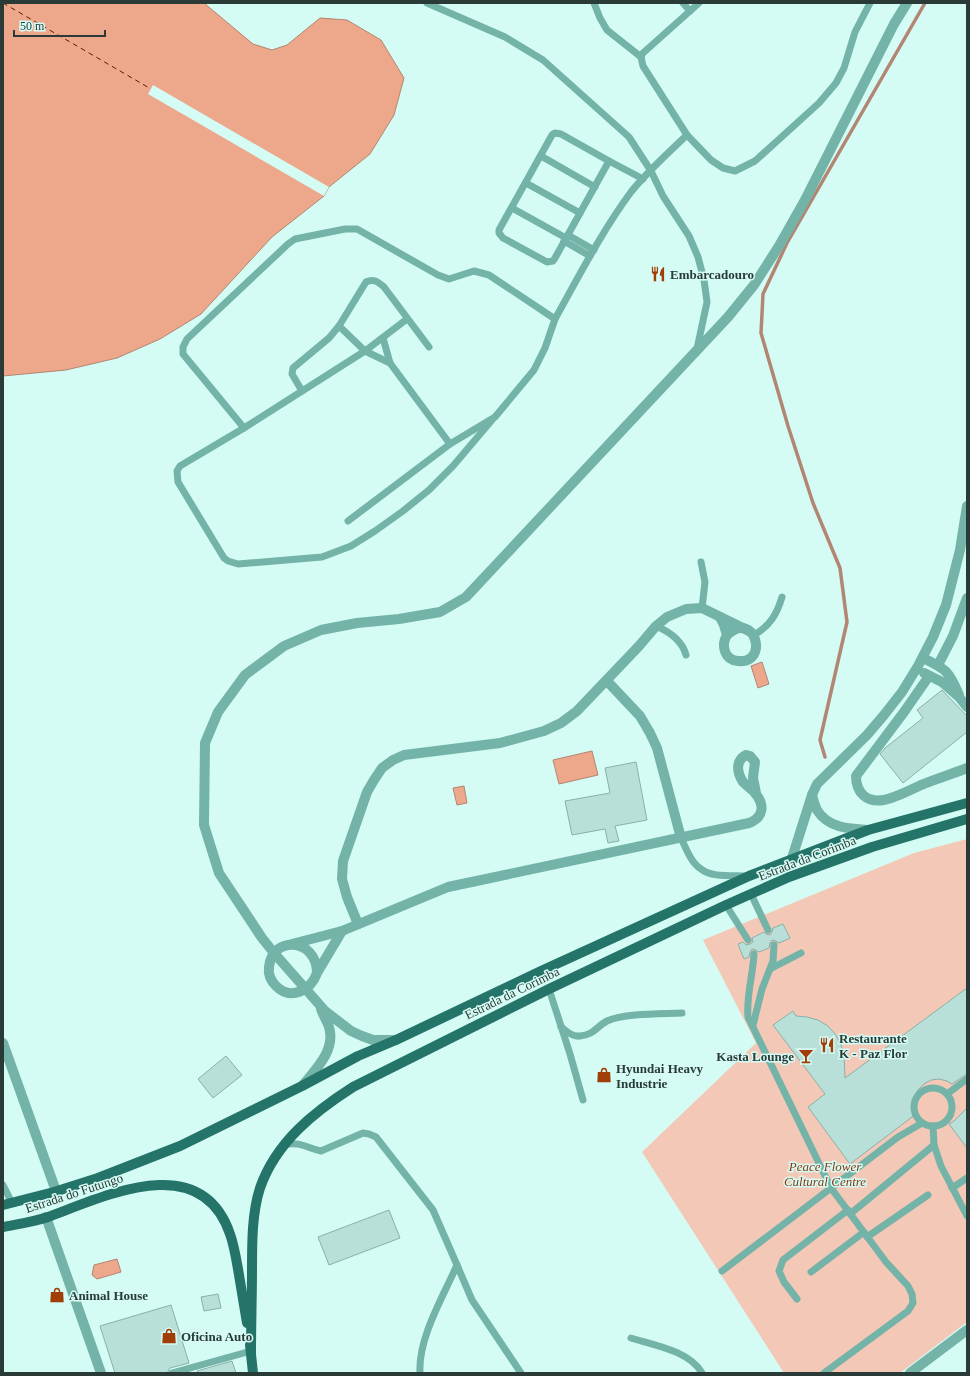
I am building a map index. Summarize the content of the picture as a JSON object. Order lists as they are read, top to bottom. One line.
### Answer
{"streets":{"main road":["Estrada da Corimba","Estrada do Futungo"]},"crossings":[["Estrada da Corimba","Estrada do Futungo"]],"parks":["Peace Flower Cultural Centre"],"places":{"restaurant":["Embarcadouro","Restaurante K - Paz Flor"],"bar":["Kasta Lounge"],"shop":["Hyundai Heavy Industrie","Animal House","Oficina Auto"]},"scale_bar":"50 m"}
